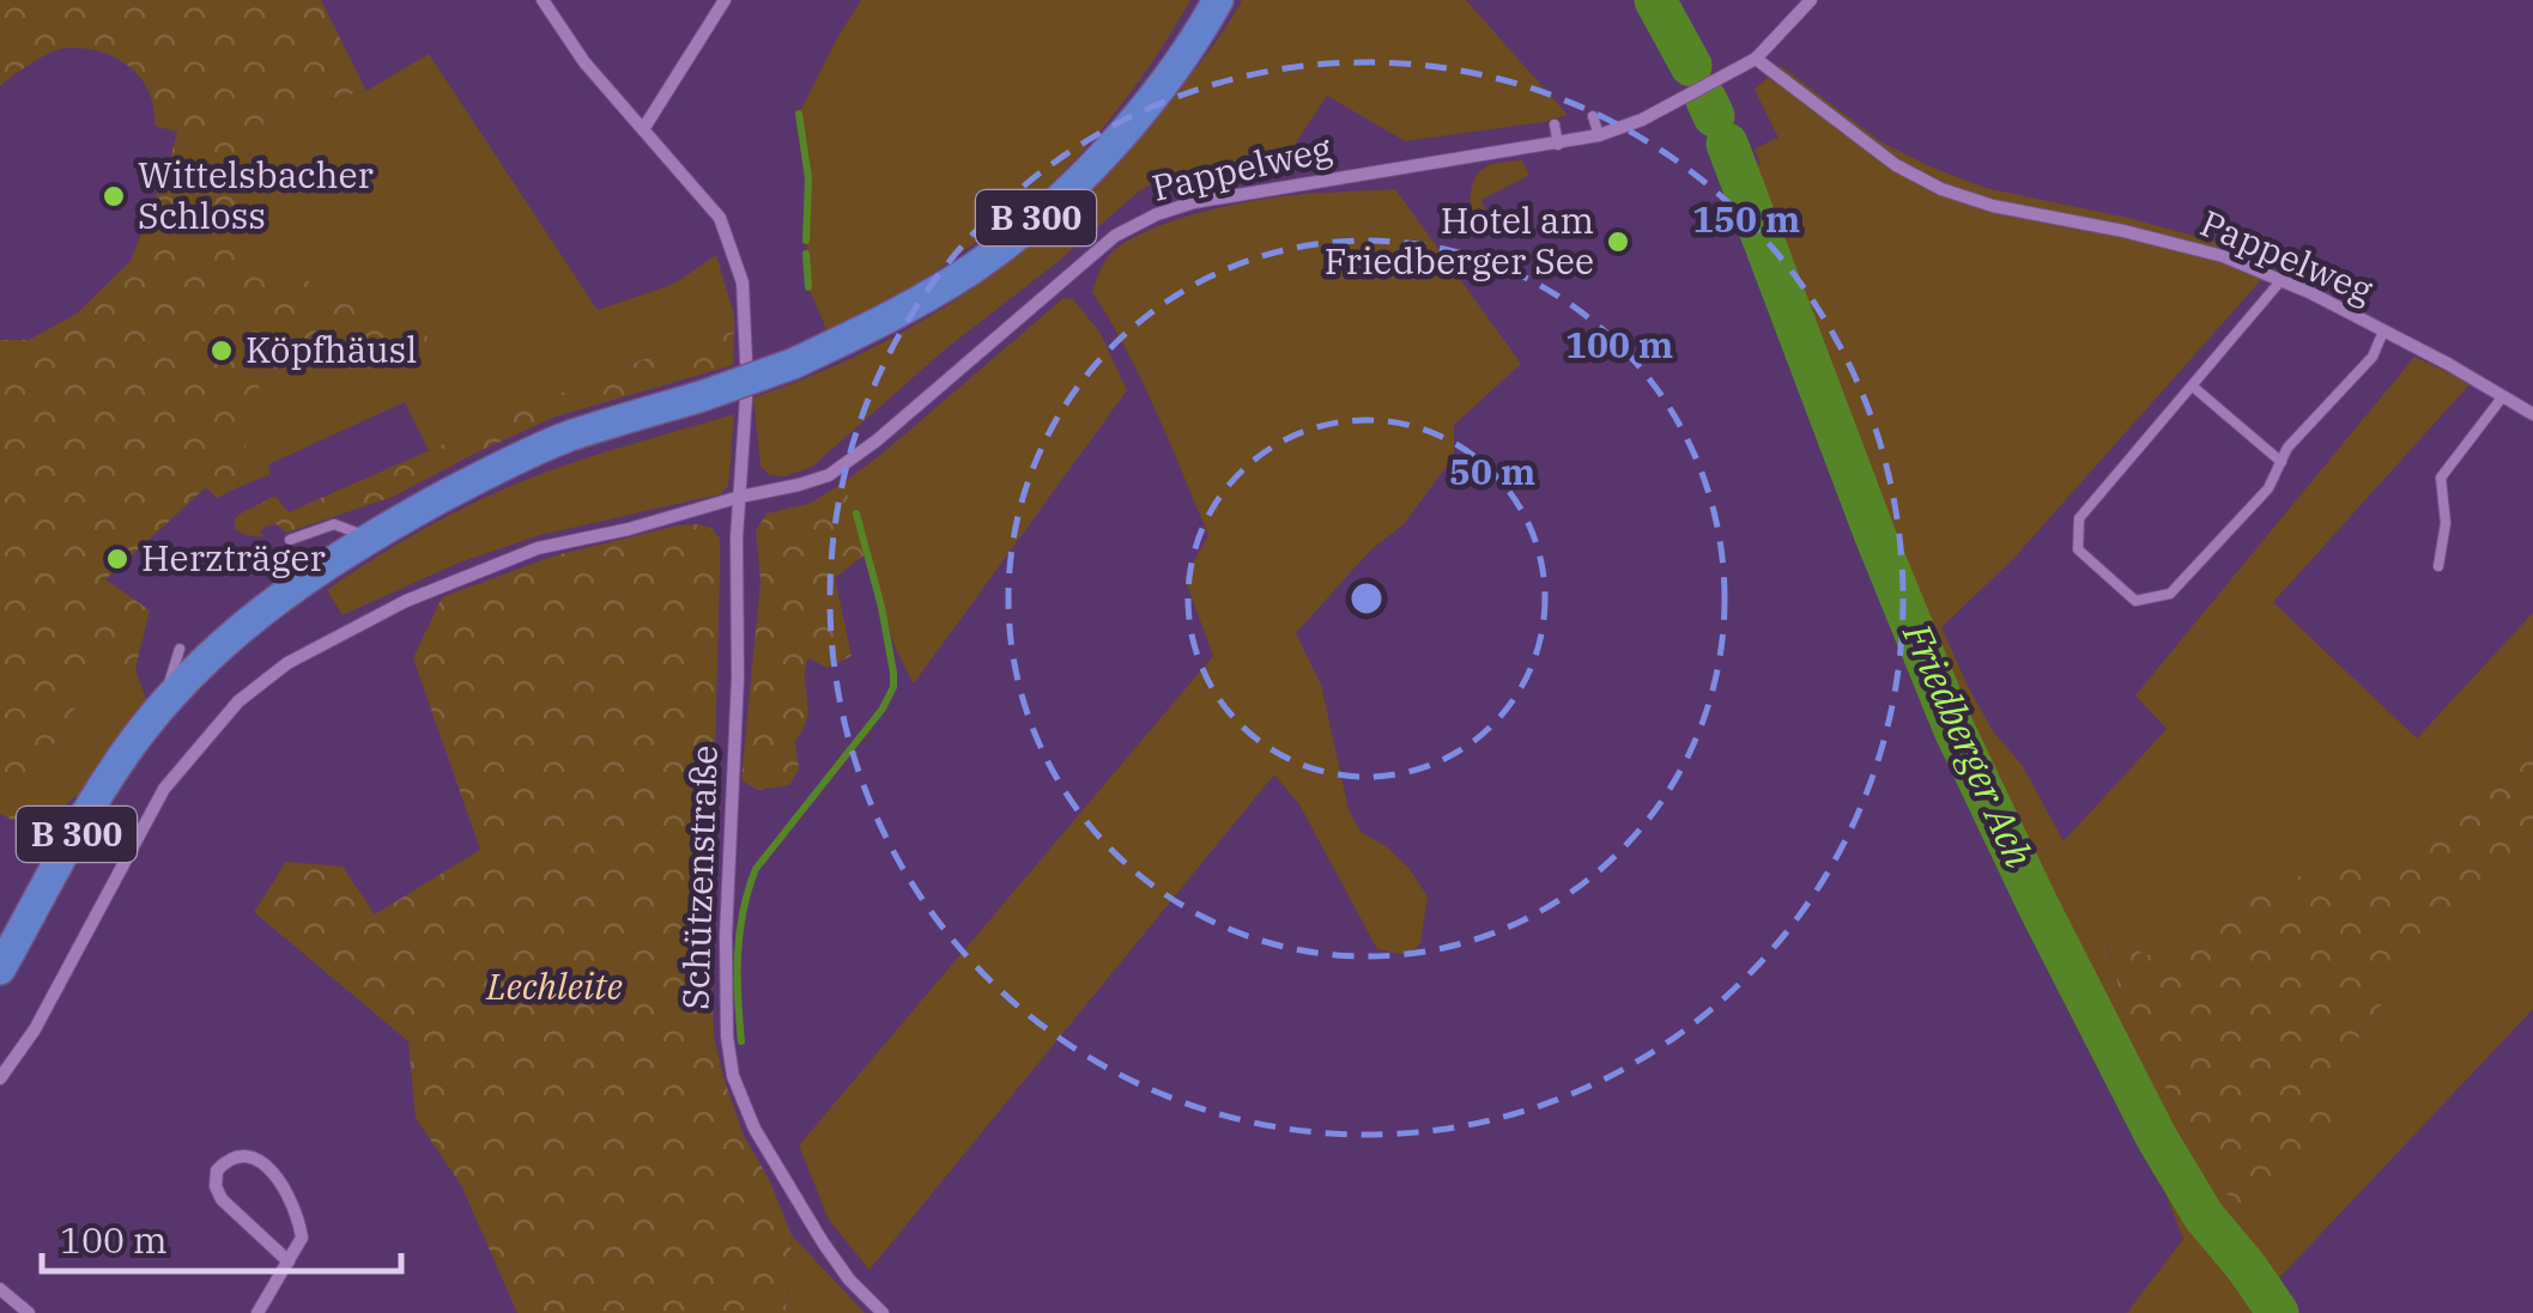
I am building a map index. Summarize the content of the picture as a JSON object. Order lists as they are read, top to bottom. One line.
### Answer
{"streets":{"main road":["B 300"],"street":["Pappelweg","Schützenstraße"]},"crossings":[["Pappelweg","Schützenstraße"]],"water":["Friedberger Ach"],"parks":["Lechleite"],"places":["Wittelsbacher Schloss","Hotel am Friedberger See","Köpfhäusl","Herzträger"],"scale_bar":"100 m","rings":["150 m","100 m","50 m"]}
